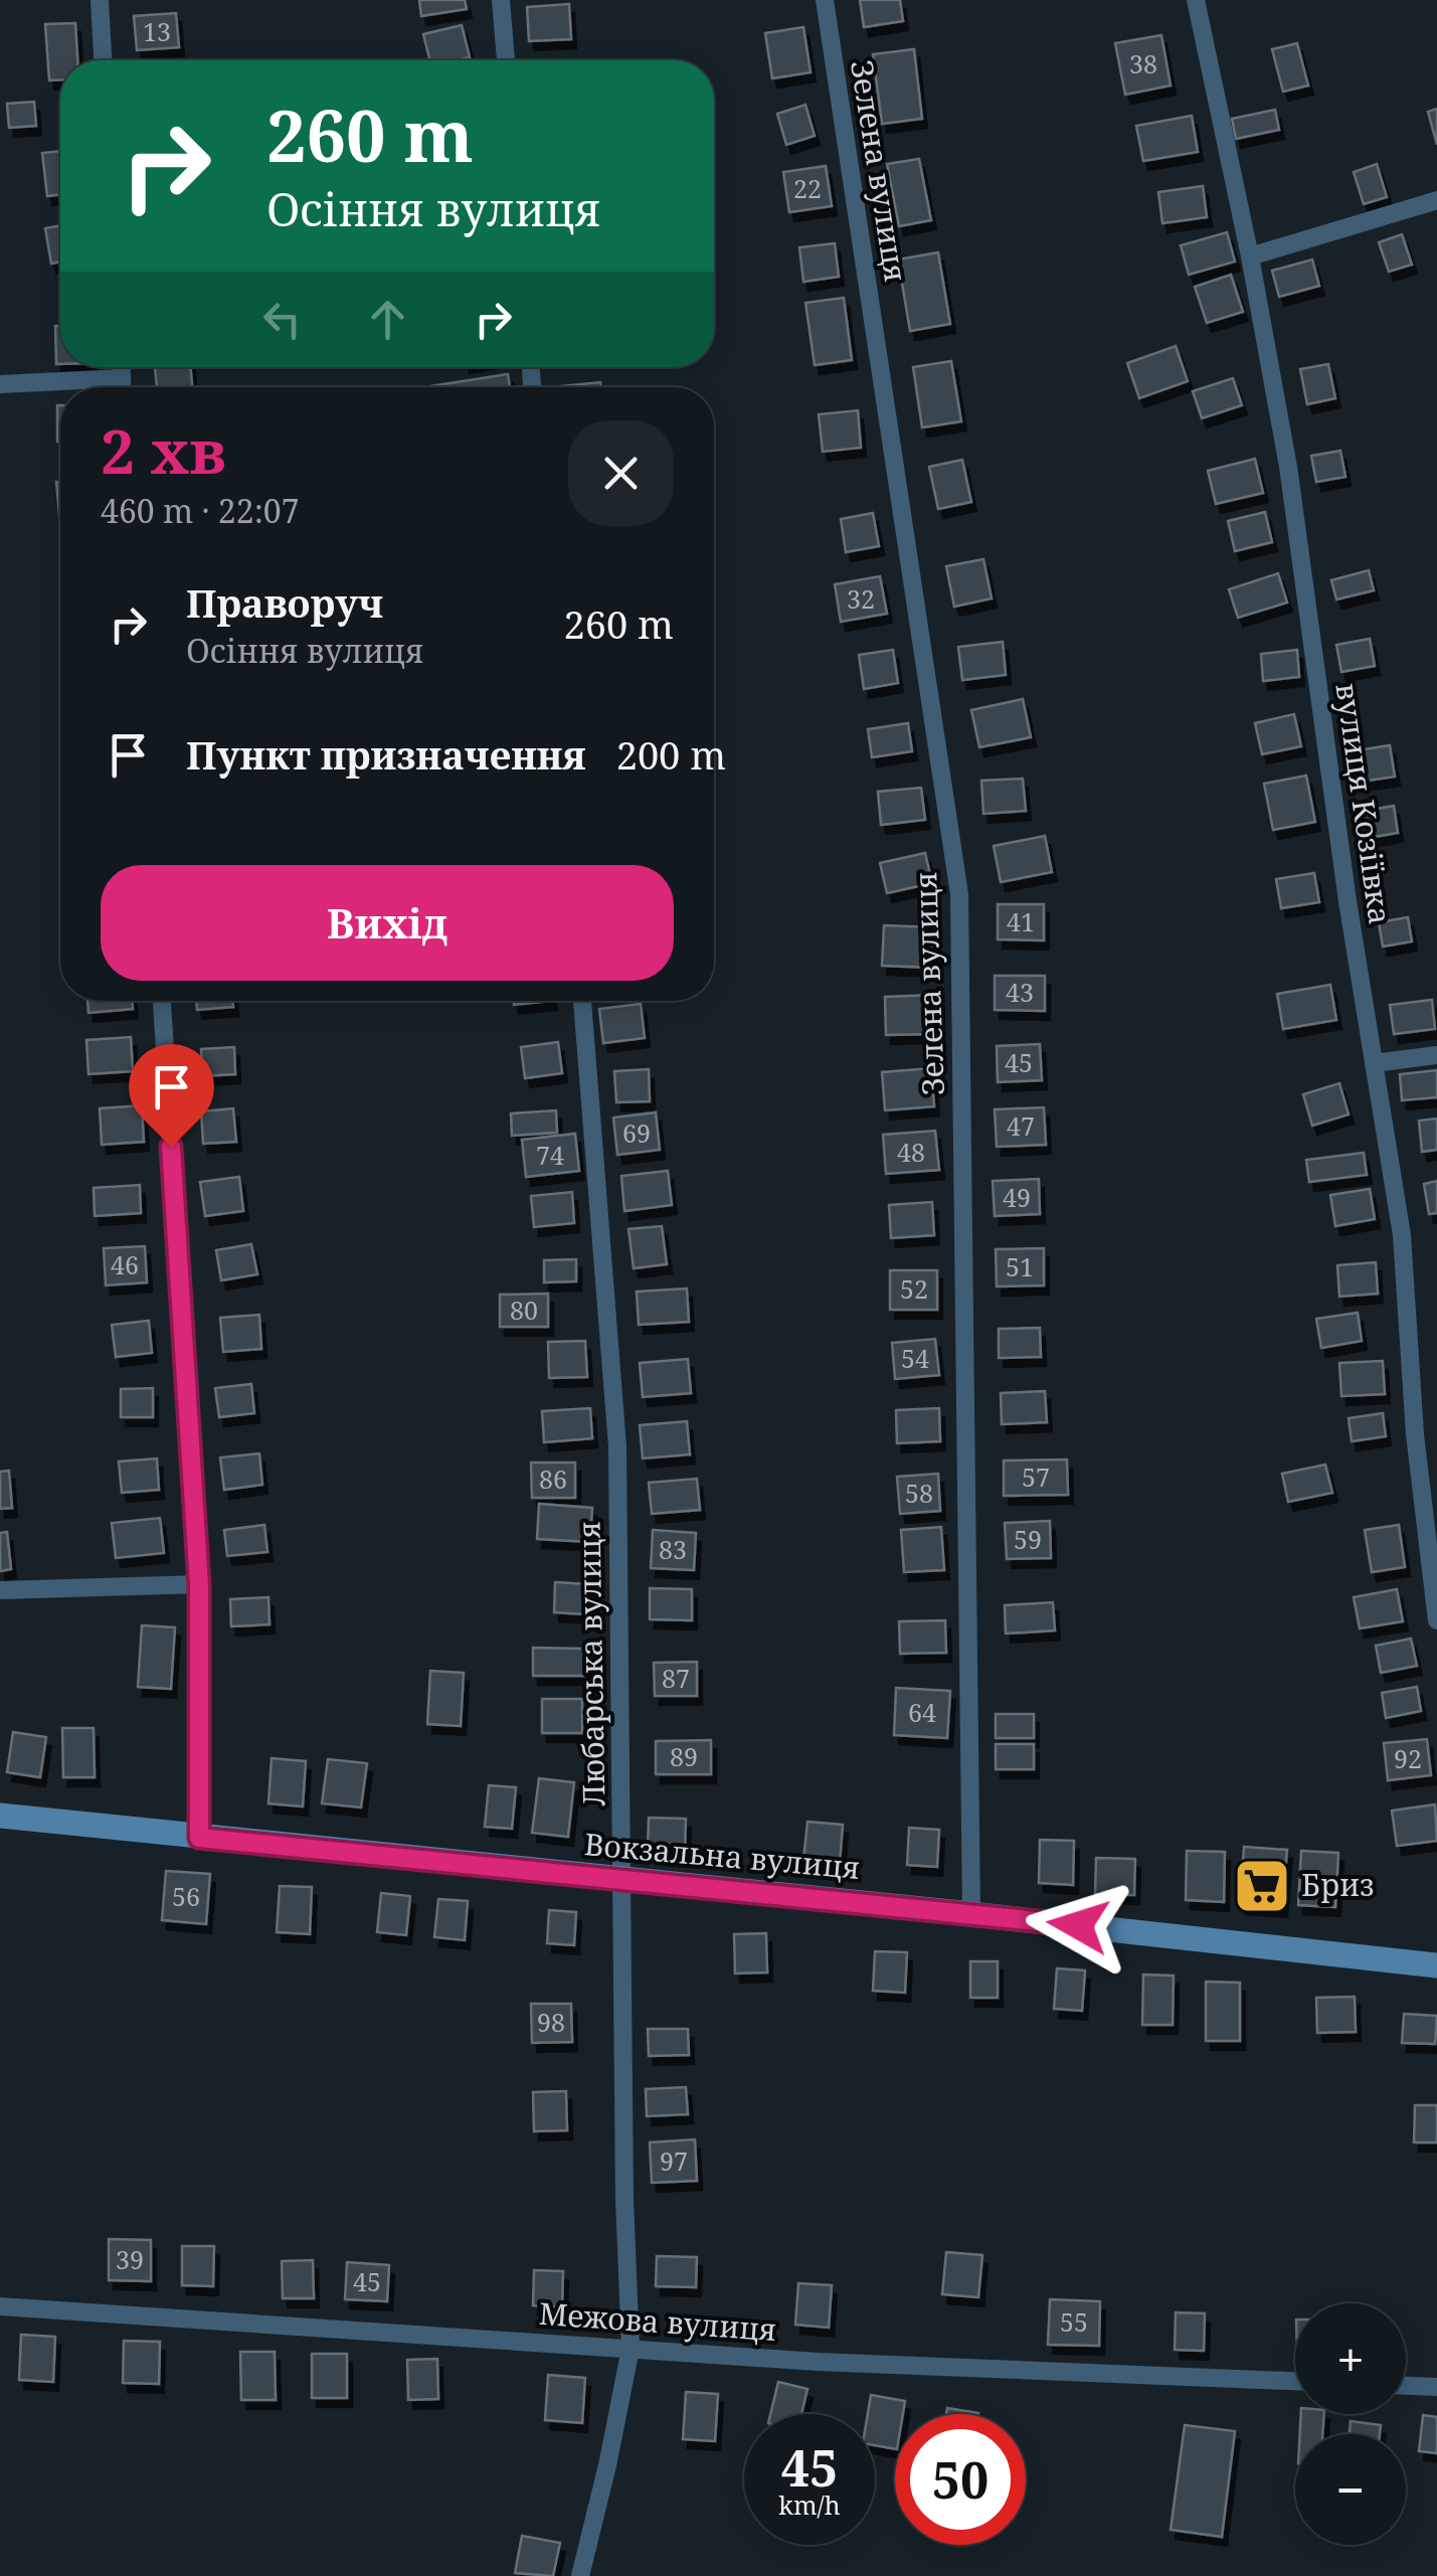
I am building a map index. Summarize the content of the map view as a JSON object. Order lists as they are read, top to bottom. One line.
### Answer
{"streets":{"main road":["Вокзальна вулиця"],"street":["Зелена вулиця","вулиця Козіївка","Любарська вулиця","Межова вулиця"]},"crossings":[["Зелена вулиця","Вокзальна вулиця"],["Любарська вулиця","Вокзальна вулиця"],["Любарська вулиця","Межова вулиця"]],"places":{"supermarket":["Бриз"]},"house_numbers":["13","38","22","32","41","43","45","47","69","48","74","49","46","51","52","80","54","57","86","58","59","83","87","64","89","92","56","98","97","39","45","55"],"page":{"turn":["260 m","Осіння вулиця"],"heading":["2 хв","460 m · 22:07"],"list":[{"name":"Праворуч","note":"Осіння вулиця","value":"260 m"},{"name":"Пункт призначення","value":"200 m"}],"buttons":"Вихід","map_buttons":["+","−"],"speed":"45 km/h","limit":"50"}}
